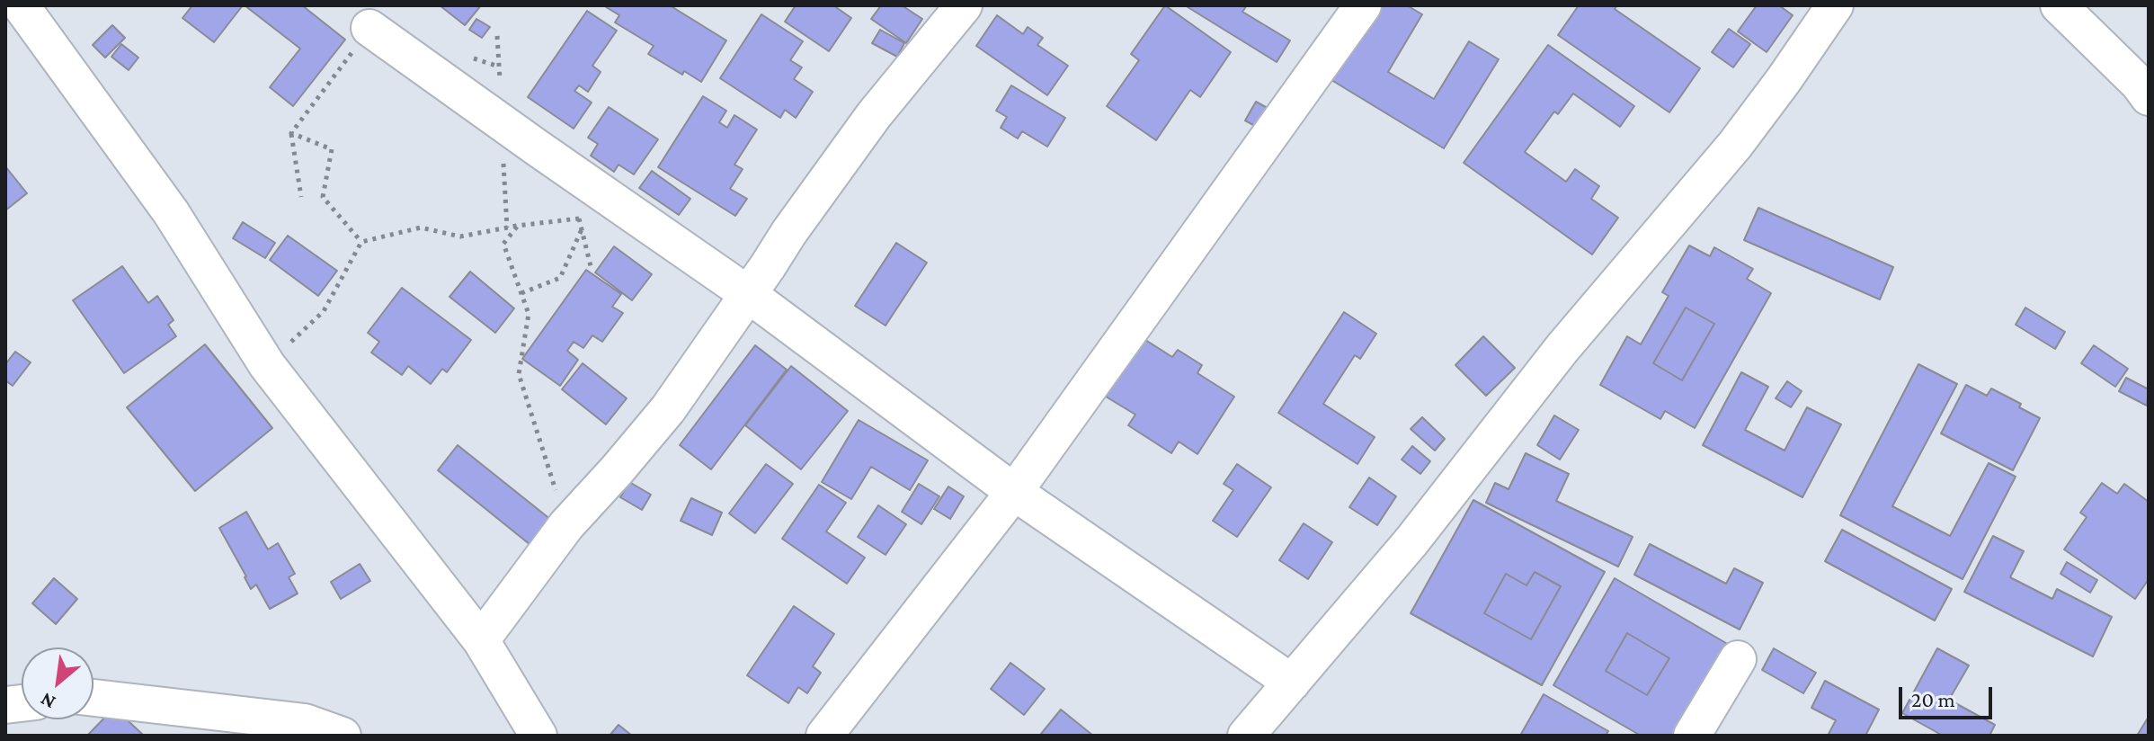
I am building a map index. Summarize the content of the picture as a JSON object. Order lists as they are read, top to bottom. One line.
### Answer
{"scale_bar":"20 m","north":"bottom left"}
